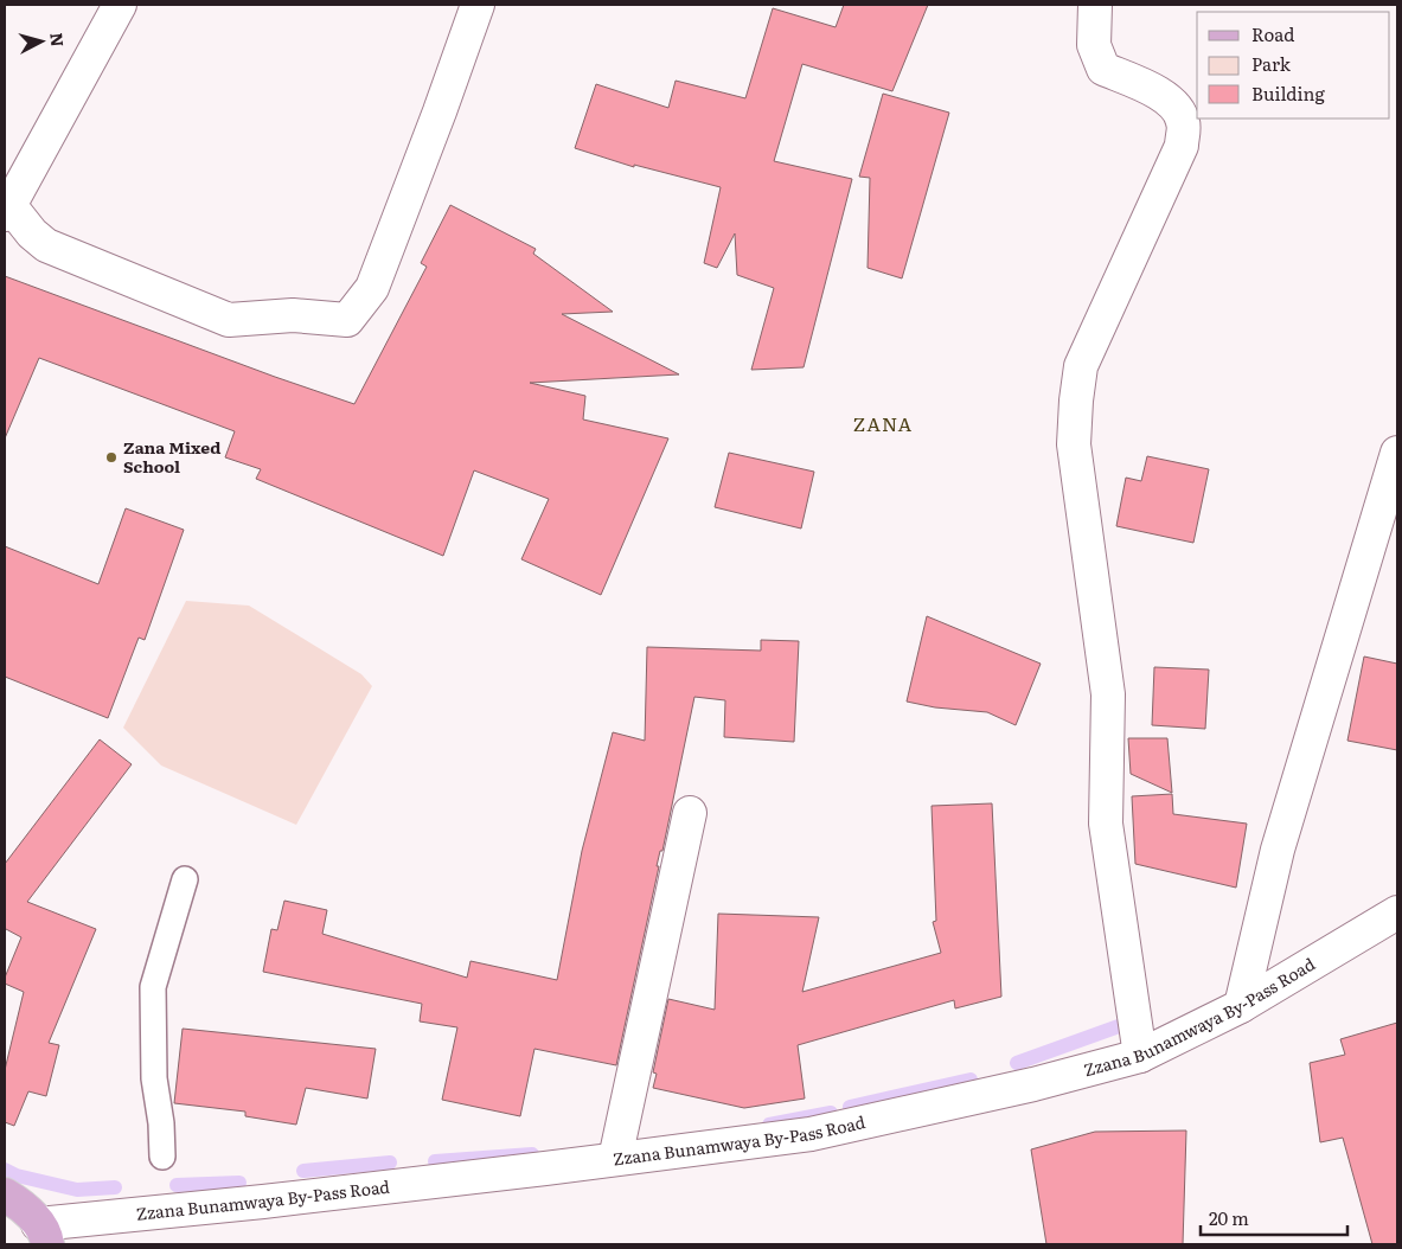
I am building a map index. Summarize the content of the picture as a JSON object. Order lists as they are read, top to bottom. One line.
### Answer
{"streets":{"street":["Zzana Bunamwaya By-Pass Road"]},"districts":["ZANA"],"places":["Zana Mixed School"],"legend":["Road","Park","Building"],"scale_bar":"20 m","north":"right"}
